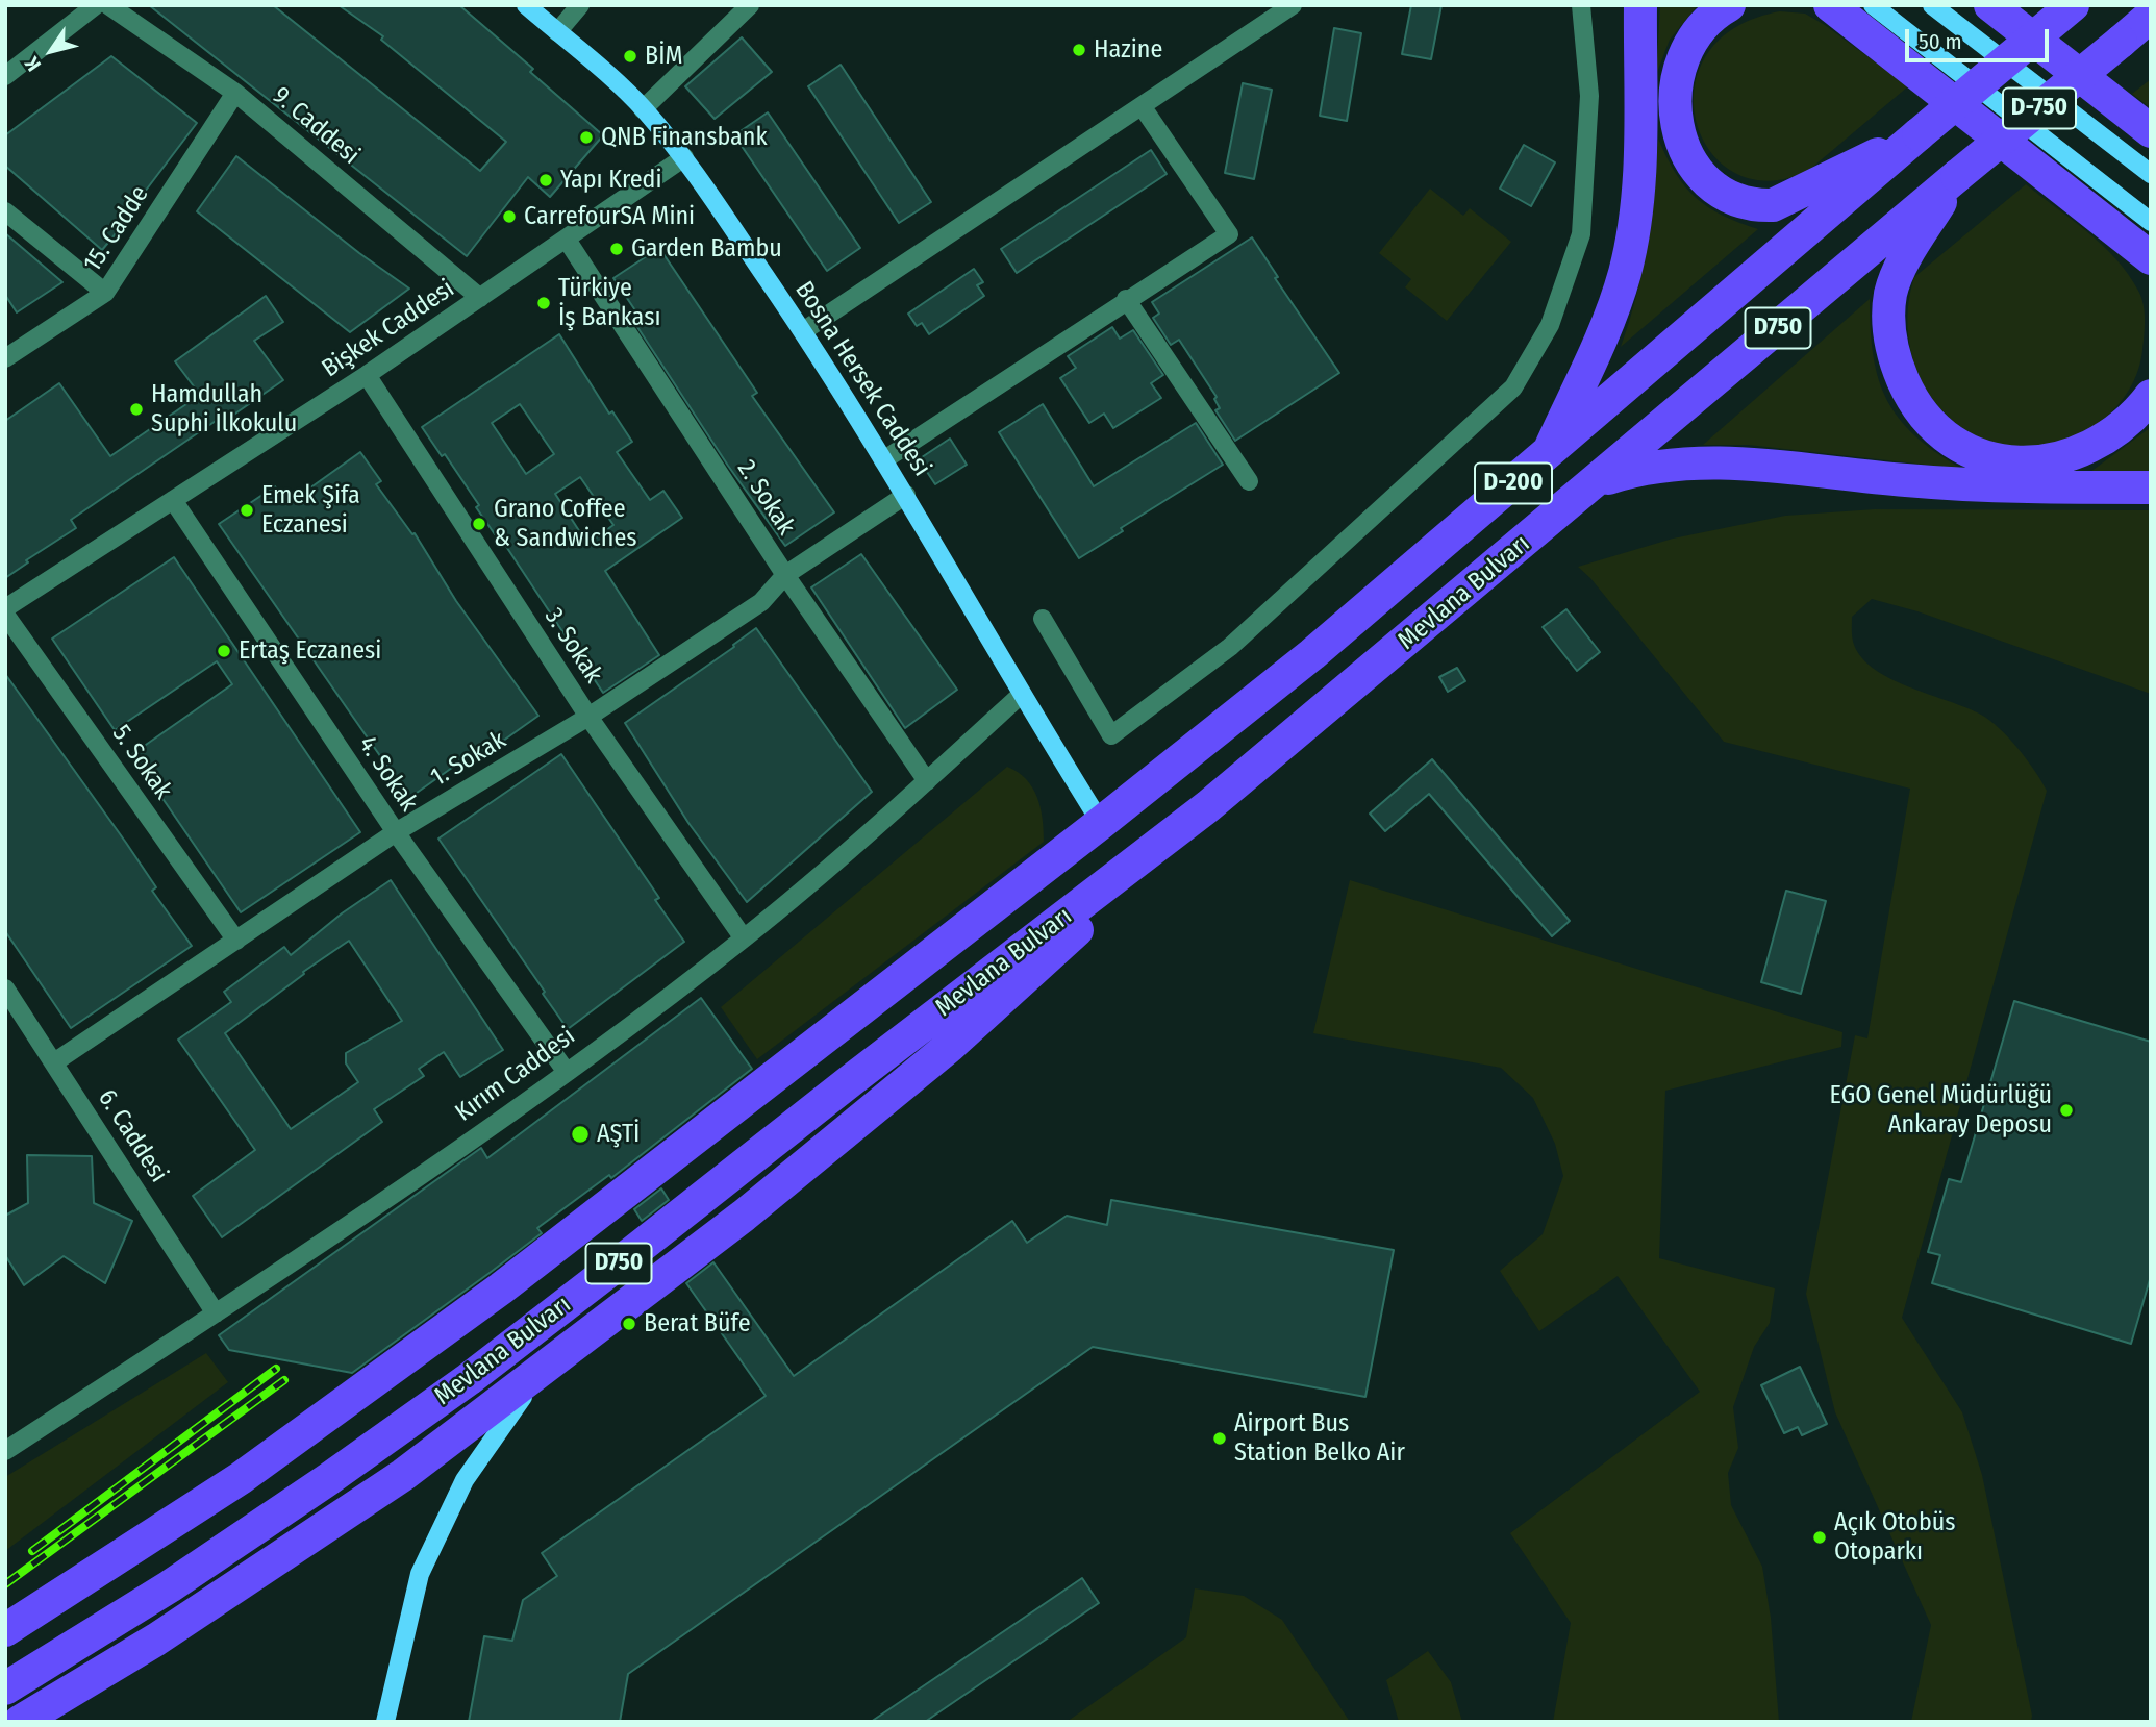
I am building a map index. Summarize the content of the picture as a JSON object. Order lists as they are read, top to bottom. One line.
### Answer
{"streets":{"highway":["D-750","D750","D-200","Mevlana Bulvarı"],"main road":["Bosna Hersek Caddesi"],"street":["9. Caddesi","15. Cadde","Bişkek Caddesi","2. Sokak","3. Sokak","1. Sokak","5. Sokak","4. Sokak","Kırım Caddesi","6. Caddesi"]},"crossings":[["D-750","Mevlana Bulvarı"],["9. Caddesi","15. Cadde"],["9. Caddesi","Bişkek Caddesi"],["Bişkek Caddesi","Bosna Hersek Caddesi"],["Bişkek Caddesi","2. Sokak"],["Bişkek Caddesi","3. Sokak"],["Bişkek Caddesi","4. Sokak"],["Bosna Hersek Caddesi","Mevlana Bulvarı"],["Bosna Hersek Caddesi","1. Sokak"],["Bosna Hersek Caddesi","Kırım Caddesi"],["D-200","Mevlana Bulvarı"],["2. Sokak","1. Sokak"],["2. Sokak","Kırım Caddesi"],["3. Sokak","1. Sokak"],["3. Sokak","Kırım Caddesi"],["1. Sokak","5. Sokak"],["1. Sokak","4. Sokak"],["1. Sokak","6. Caddesi"],["4. Sokak","Kırım Caddesi"],["Kırım Caddesi","6. Caddesi"]],"places":["Hazine","BİM","QNB Finansbank","Yapı Kredi","CarrefourSA Mini","Garden Bambu","Türkiye İş Bankası","Hamdullah Suphi İlkokulu","Emek Şifa Eczanesi","Grano Coffee & Sandwiches","Ertaş Eczanesi","EGO Genel Müdürlüğü Ankaray Deposu","AŞTİ","Berat Büfe","Airport Bus Station Belko Air","Açık Otobüs Otoparkı"],"scale_bar":"50 m","north":"bottom left"}
